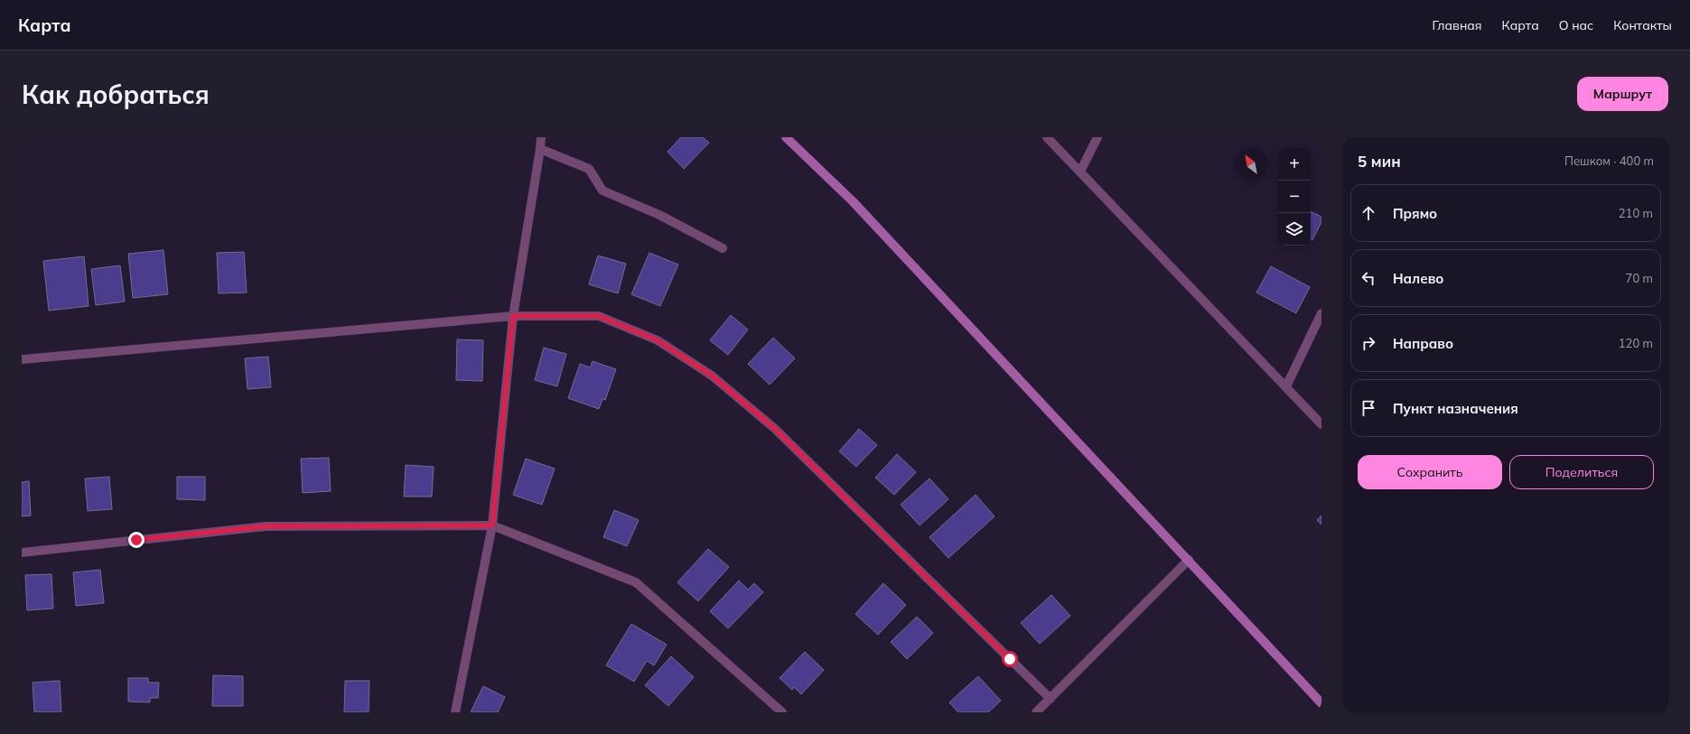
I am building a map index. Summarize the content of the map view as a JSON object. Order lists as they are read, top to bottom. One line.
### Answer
{"north":"top left","page":{"header":"Карта","nav":["Главная","Карта","О нас","Контакты"],"buttons":["Маршрут",["Сохранить","Поделиться"]],"title":"Как добраться","heading":["5 мин","Пешком · 400 m"],"map_buttons":["+","−"],"list":[["Прямо","210 m"],["Налево","70 m"],["Направо","120 m"],"Пункт назначения"]}}
